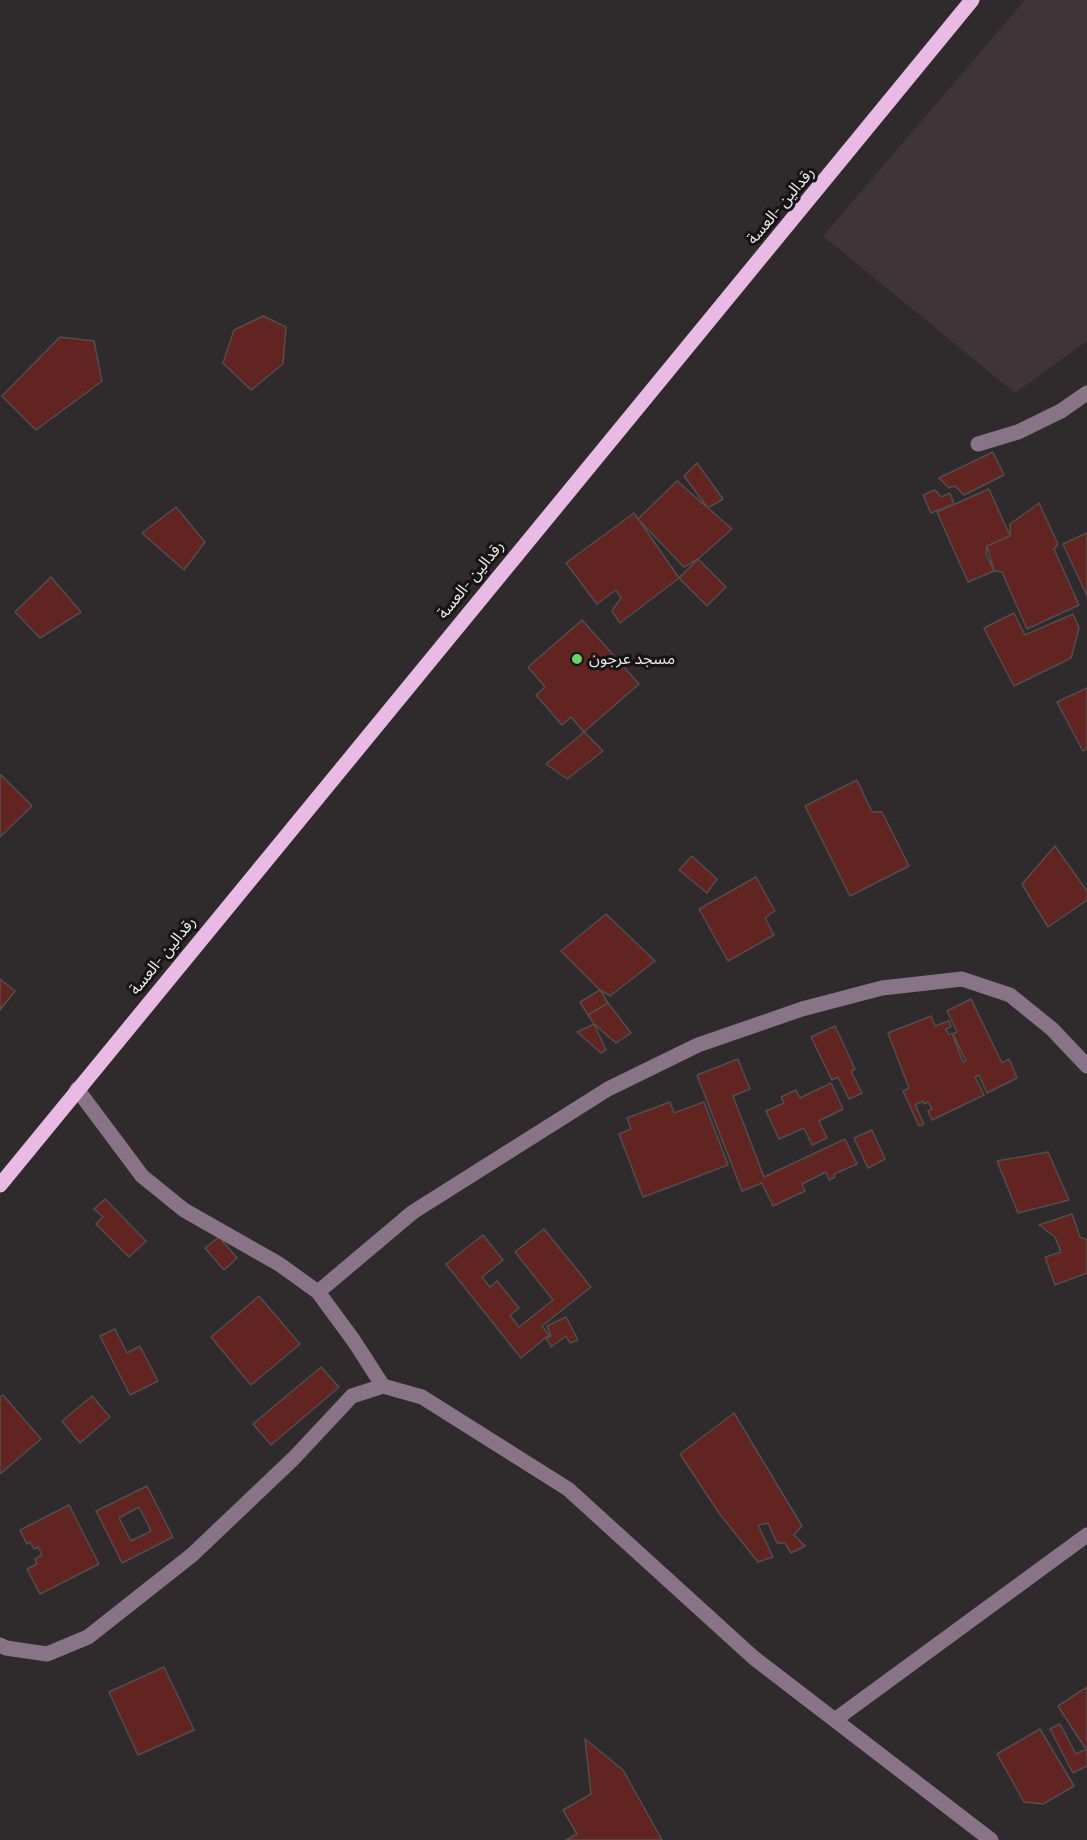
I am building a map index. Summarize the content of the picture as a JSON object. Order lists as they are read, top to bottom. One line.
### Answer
{"streets":{"main road":["رقدالين -العسة"]},"places":["مسجد عرجون"]}
